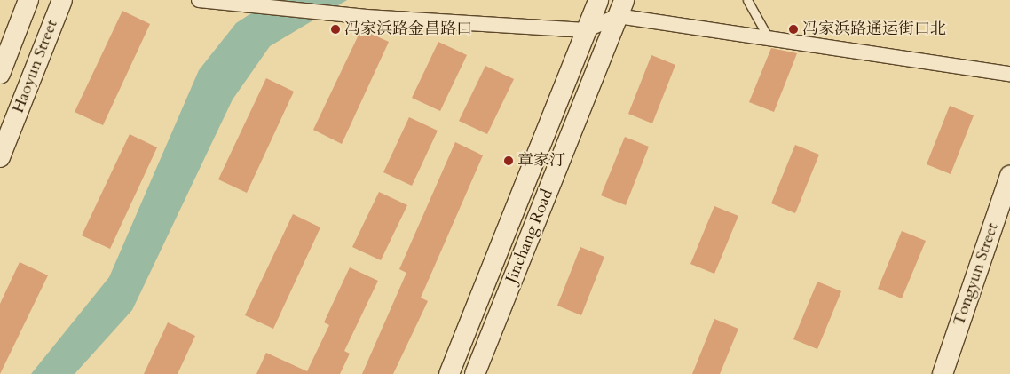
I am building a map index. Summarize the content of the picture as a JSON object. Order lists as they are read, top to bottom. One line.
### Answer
{"streets":{"main road":["Haoyun Street","Jinchang Road","Tongyun Street"]},"places":["冯家浜路金昌路口","冯家浜路通运街口北","章家汀"]}
